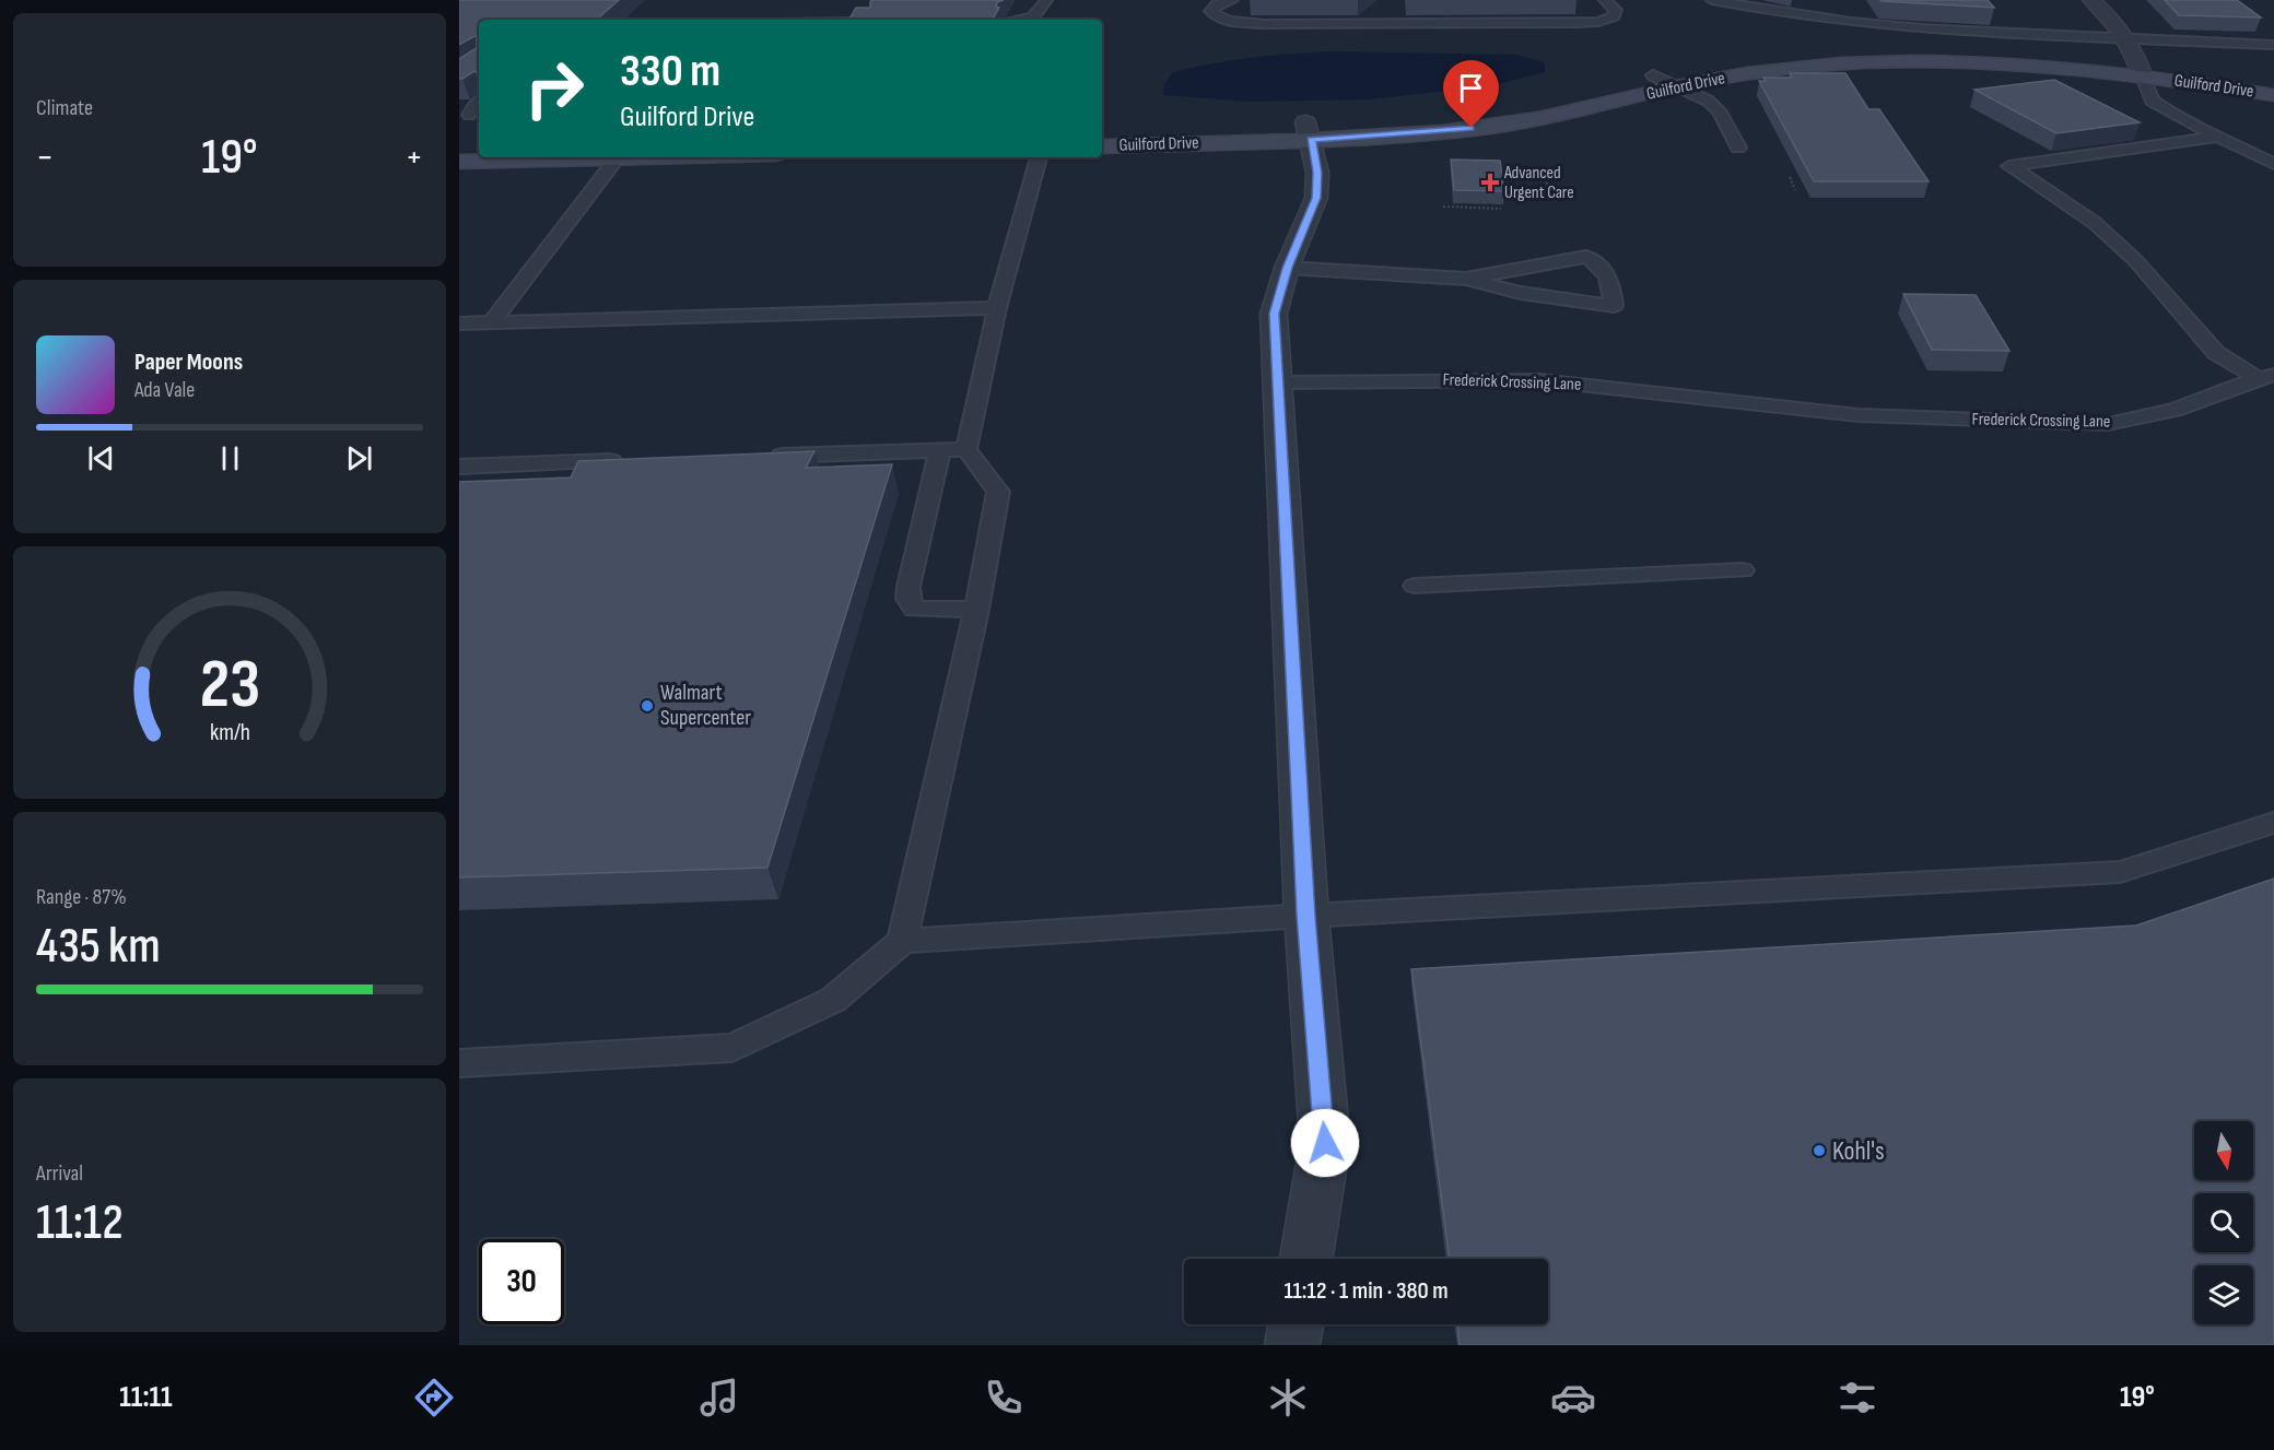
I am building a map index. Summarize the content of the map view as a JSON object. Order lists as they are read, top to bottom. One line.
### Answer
{"streets":{"main road":["Guilford Drive"],"lane":["Frederick Crossing Lane"]},"places":{"health":["Advanced Urgent Care"],"other":["Walmart Supercenter","Kohl's"]},"north":"bottom","page":{"tile":["Climate",["Range · 87%","435 km"],["Arrival","11:12"]],"turn":["330 m","Guilford Drive"],"heat":["−","19°","+"],"song":["Paper Moons","Ada Vale"],"limit":"30","trip":"11:12 · 1 min · 380 m","tabs":["11:11","19°"],"gauge":["23","km/h"]}}
